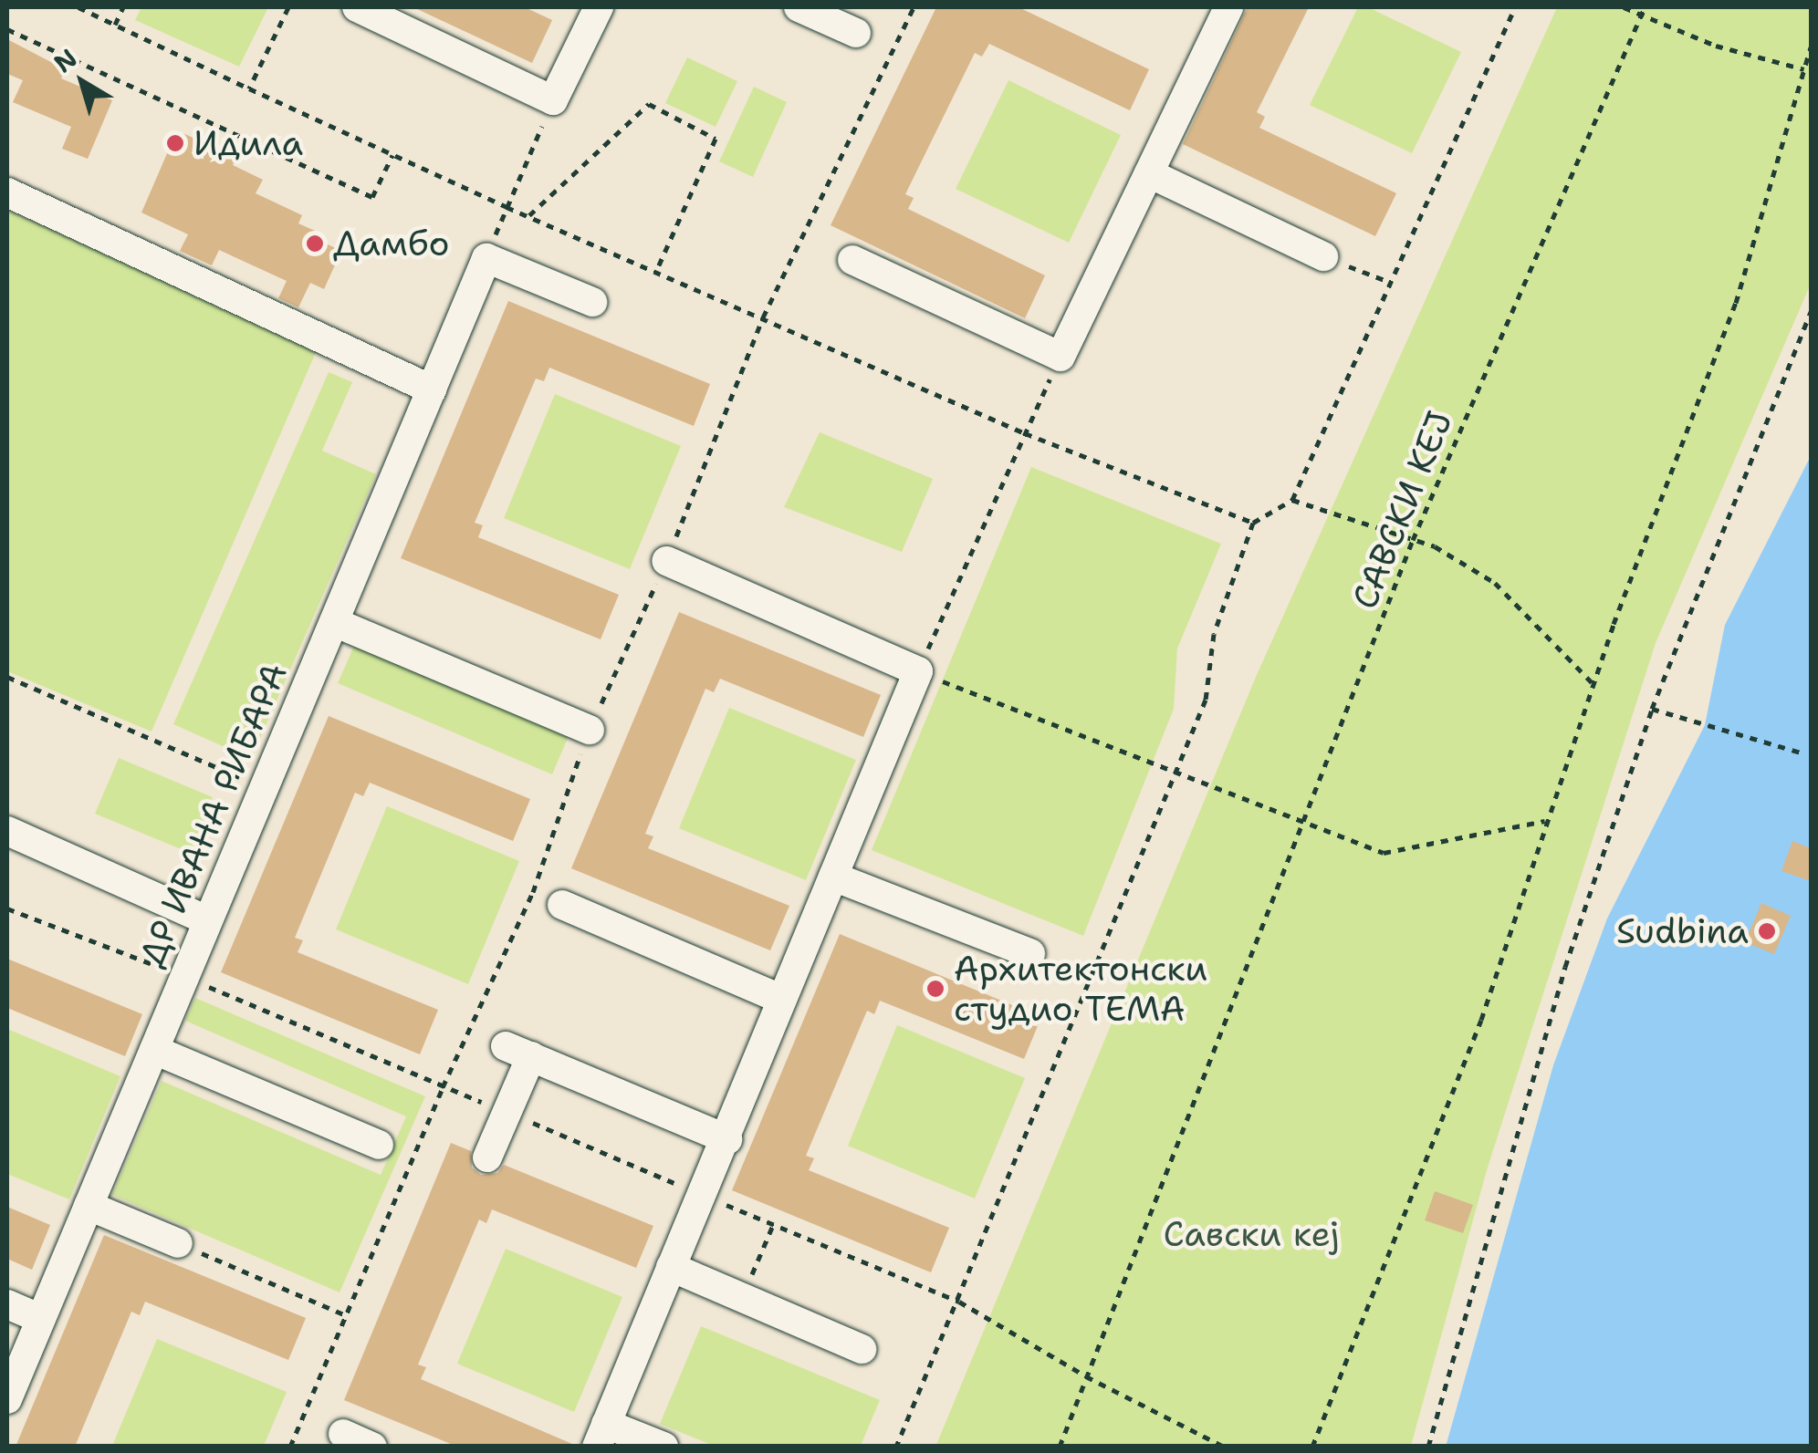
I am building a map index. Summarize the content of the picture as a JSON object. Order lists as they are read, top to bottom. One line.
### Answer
{"streets":{"street":["ДР ИВАНА РИБАРА"],"path":["САВСКИ КЕЈ"]},"parks":["Савски кеј"],"places":["Идила","Дамбо","Sudbina","Архитектонски студио ТЕМА"],"north":"top left"}
